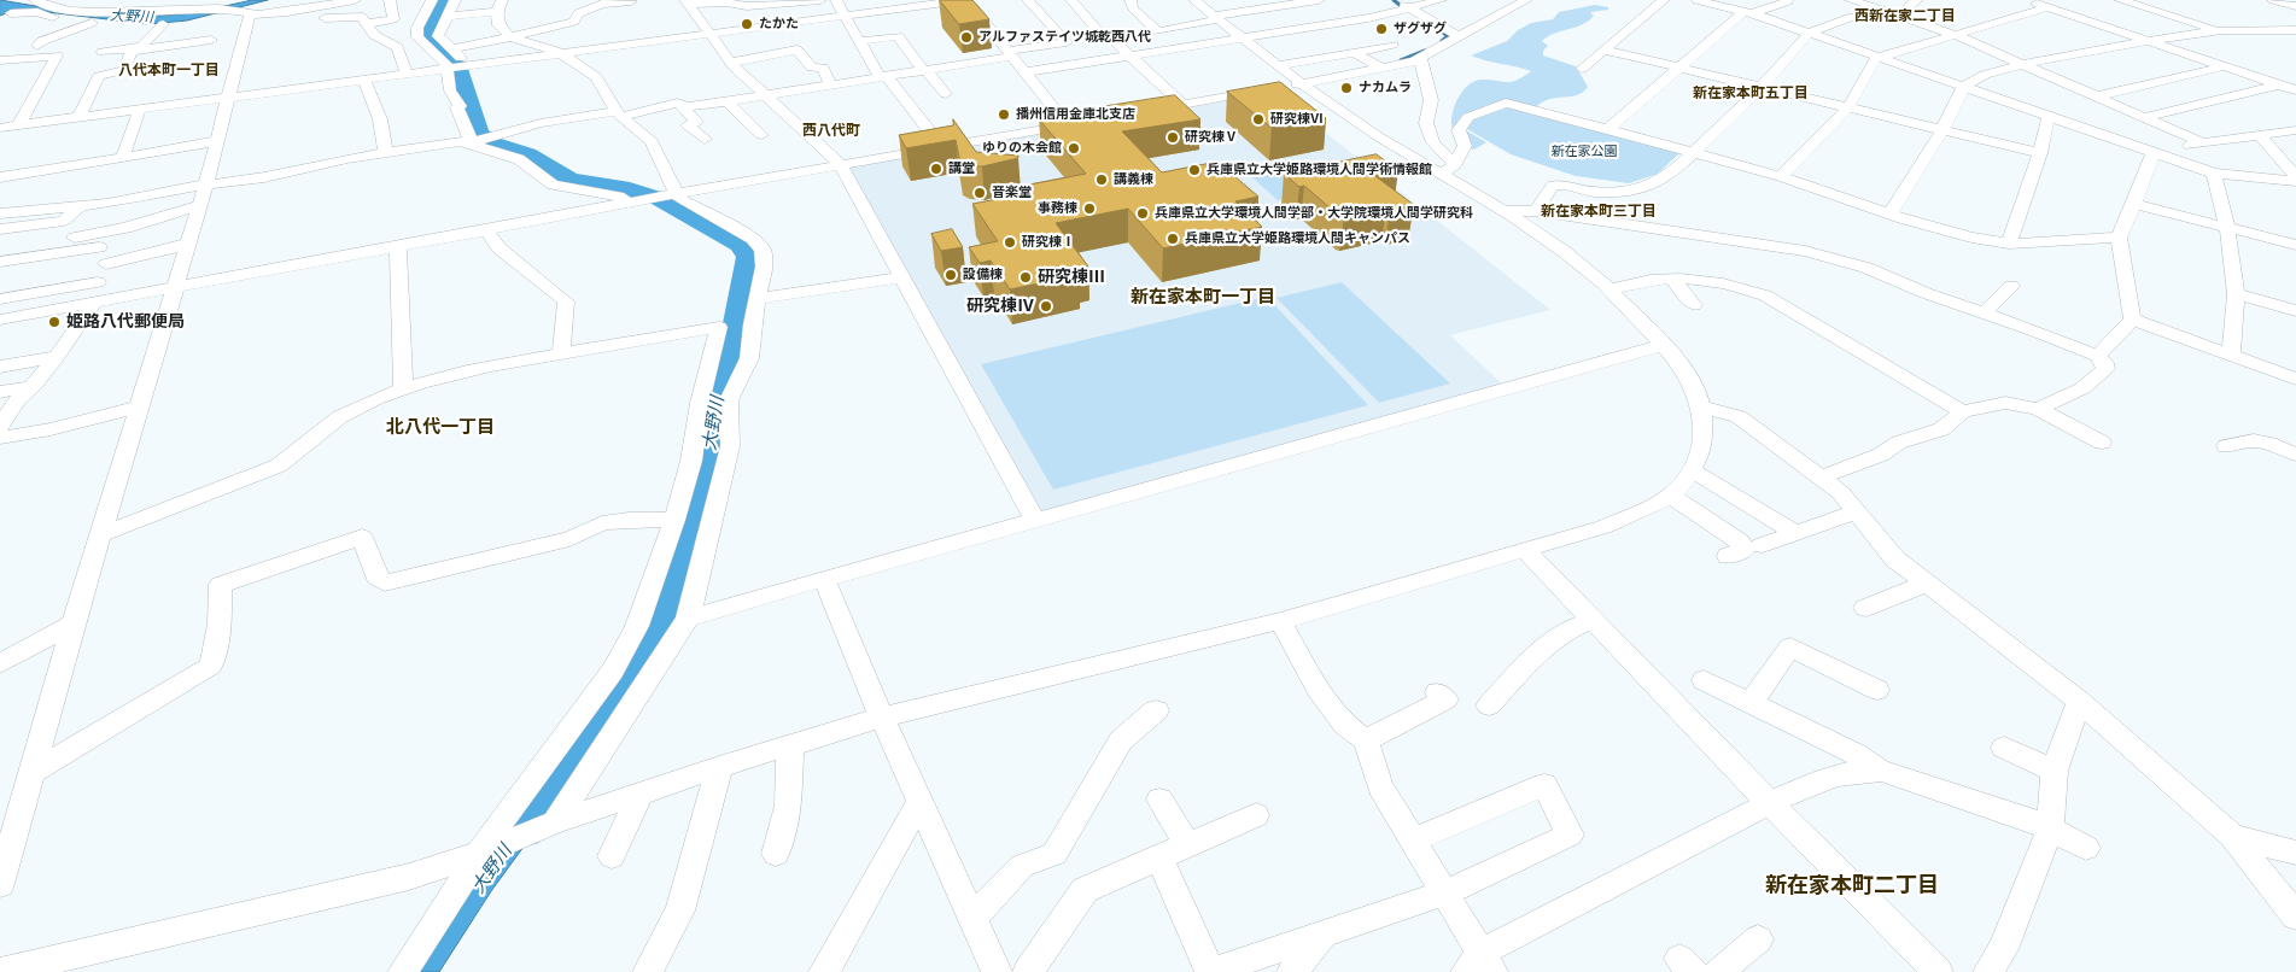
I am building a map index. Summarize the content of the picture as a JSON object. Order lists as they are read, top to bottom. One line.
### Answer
{"districts":["西新在家二丁目","八代本町一丁目","新在家本町五丁目","西八代町","新在家本町三丁目","新在家本町一丁目","北八代一丁目","新在家本町二丁目"],"water":["大野川"],"parks":["新在家公園"],"places":["たかた","ザグザグ","アルファステイツ城乾西八代","ナカムラ","播州信用金庫北支店","研究棟Ⅵ","研究棟Ⅴ","ゆりの木会館","講堂","兵庫県立大学姫路環境人間学術情報館","講義棟","音楽堂","事務棟","兵庫県立大学環境人間学部・大学院環境人間学研究科","兵庫県立大学姫路環境人間キャンパス","研究棟Ⅰ","設備棟","研究棟Ⅲ","研究棟Ⅳ","姫路八代郵便局"]}
